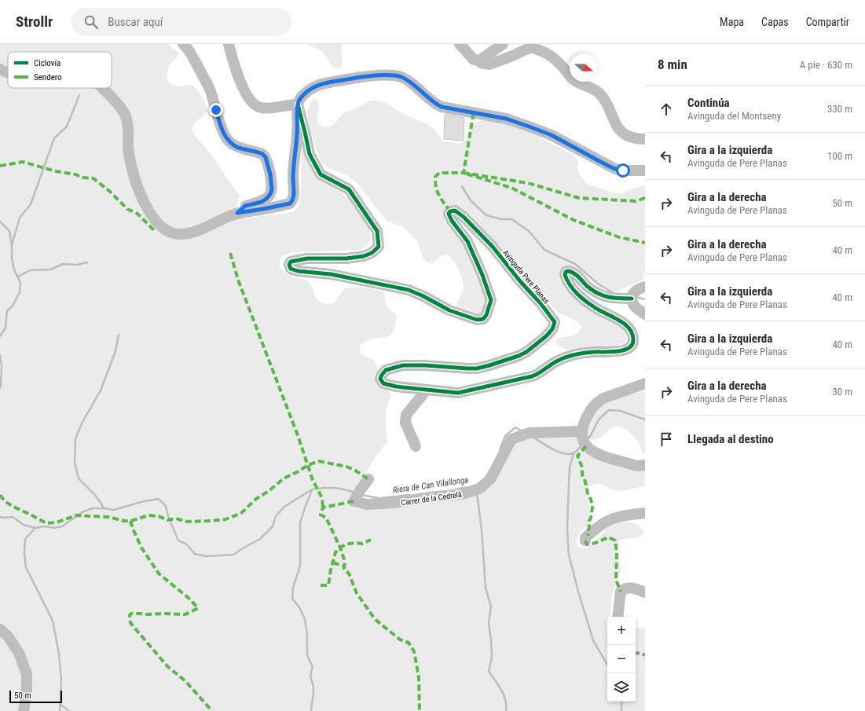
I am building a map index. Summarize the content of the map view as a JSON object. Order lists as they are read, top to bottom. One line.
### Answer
{"streets":{"street":["Avinguda Pere Planas","Carrer de la Cedrelà"]},"water":["Riera de Can Vilallonga"],"legend":["Ciclovía","Sendero"],"scale_bar":"50 m","north":"right","page":{"header":"Strollr","search":"Buscar aquí","nav":["Mapa","Capas","Compartir"],"heading":["8 min","A pie · 630 m"],"list":[["Continúa","Avinguda del Montseny","330 m"],["Gira a la izquierda","Avinguda de Pere Planas","100 m"],["Gira a la derecha","Avinguda de Pere Planas","50 m"],["Gira a la derecha","Avinguda de Pere Planas","40 m"],["Gira a la izquierda","Avinguda de Pere Planas","40 m"],["Gira a la izquierda","Avinguda de Pere Planas","40 m"],["Gira a la derecha","Avinguda de Pere Planas","30 m"],"Llegada al destino"],"map_buttons":["+","−"],"scale":"50 m"}}
